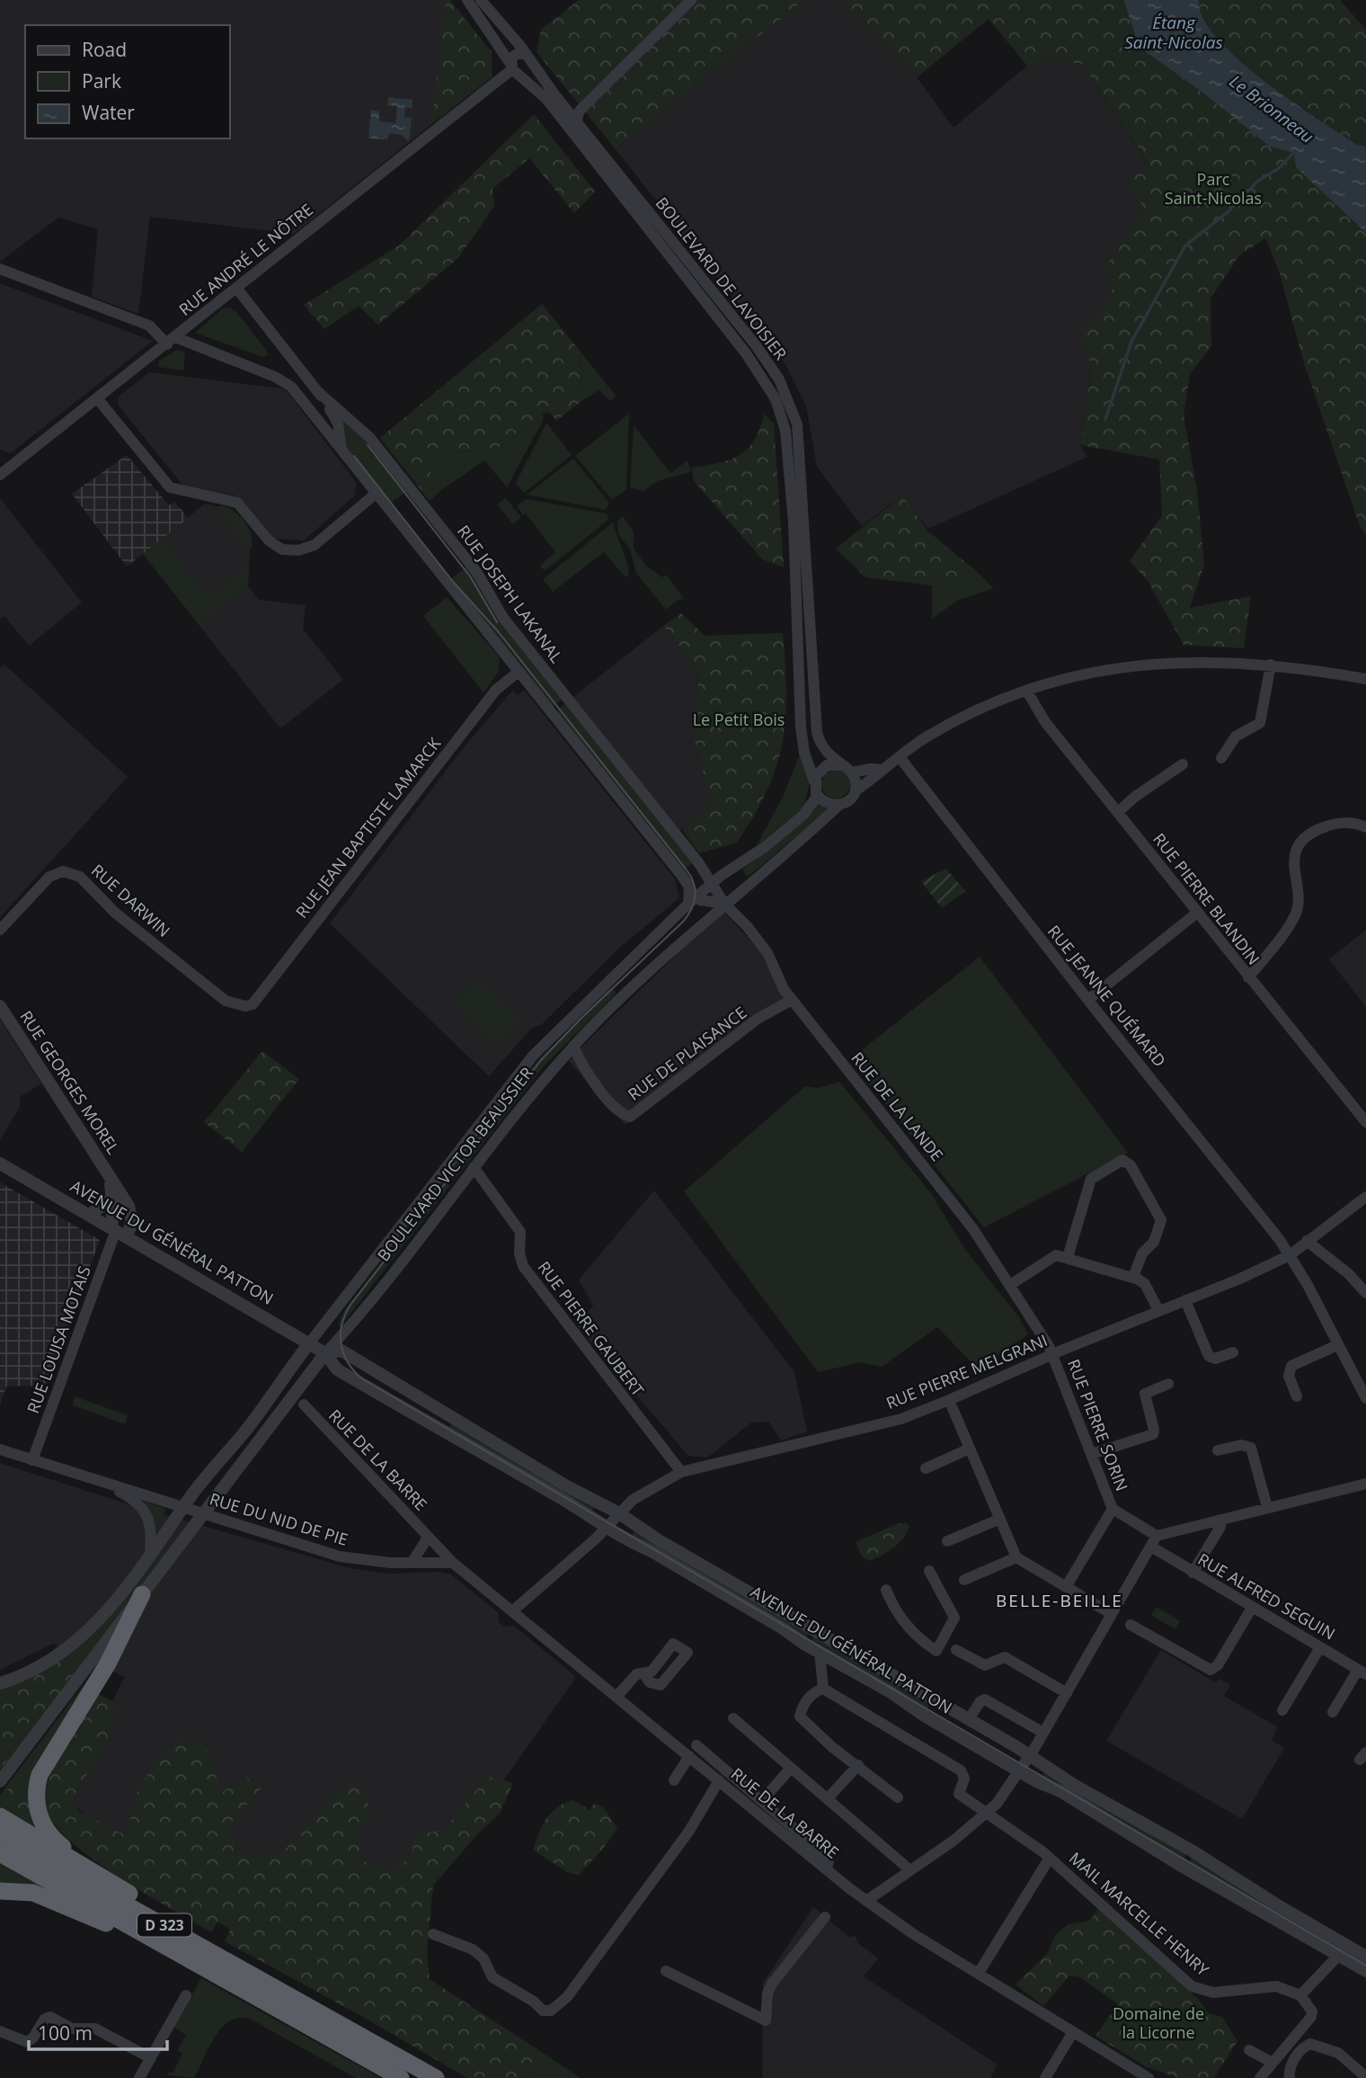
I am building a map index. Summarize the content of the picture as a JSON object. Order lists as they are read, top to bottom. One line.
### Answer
{"streets":{"highway":["D 323"],"street":["RUE ANDRÉ LE NÔTRE","BOULEVARD DE LAVOISIER","RUE JOSEPH LAKANAL","RUE JEAN BAPTISTE LAMARCK","RUE PIERRE BLANDIN","RUE DARWIN","RUE JEANNE QUÉMARD","RUE DE PLAISANCE","RUE GEORGES MOREL","RUE DE LA LANDE","BOULEVARD VICTOR BEAUSSIER","AVENUE DU GÉNÉRAL PATTON","RUE PIERRE GAUBERT","RUE LOUISA MOTAIS","RUE PIERRE MELGRANI","RUE PIERRE SORIN","RUE DE LA BARRE","RUE DU NID DE PIE","RUE ALFRED SEGUIN","MAIL MARCELLE HENRY"]},"crossings":[["RUE ANDRÉ LE NÔTRE","BOULEVARD DE LAVOISIER"],["RUE ANDRÉ LE NÔTRE","RUE JOSEPH LAKANAL"],["BOULEVARD DE LAVOISIER","BOULEVARD VICTOR BEAUSSIER"],["RUE JOSEPH LAKANAL","RUE JEAN BAPTISTE LAMARCK"],["RUE JOSEPH LAKANAL","RUE DE LA LANDE"],["RUE JOSEPH LAKANAL","BOULEVARD VICTOR BEAUSSIER"],["RUE JEAN BAPTISTE LAMARCK","RUE DARWIN"],["RUE JEANNE QUÉMARD","RUE PIERRE MELGRANI"],["RUE DE PLAISANCE","RUE DE LA LANDE"],["RUE DE PLAISANCE","BOULEVARD VICTOR BEAUSSIER"],["RUE GEORGES MOREL","AVENUE DU GÉNÉRAL PATTON"],["RUE GEORGES MOREL","RUE LOUISA MOTAIS"],["RUE DE LA LANDE","BOULEVARD VICTOR BEAUSSIER"],["RUE DE LA LANDE","RUE PIERRE MELGRANI"],["RUE DE LA LANDE","RUE PIERRE SORIN"],["BOULEVARD VICTOR BEAUSSIER","AVENUE DU GÉNÉRAL PATTON"],["BOULEVARD VICTOR BEAUSSIER","RUE PIERRE GAUBERT"],["BOULEVARD VICTOR BEAUSSIER","RUE DU NID DE PIE"],["AVENUE DU GÉNÉRAL PATTON","RUE LOUISA MOTAIS"],["AVENUE DU GÉNÉRAL PATTON","RUE PIERRE MELGRANI"],["RUE PIERRE GAUBERT","RUE PIERRE MELGRANI"],["RUE LOUISA MOTAIS","RUE DU NID DE PIE"],["RUE PIERRE MELGRANI","RUE PIERRE SORIN"],["RUE PIERRE MELGRANI","RUE DE LA BARRE"],["RUE DE LA BARRE","RUE DU NID DE PIE"]],"districts":["BELLE-BEILLE"],"water":["Étang Saint-Nicolas","Le Brionneau"],"parks":["Parc Saint-Nicolas","Le Petit Bois","Domaine de la Licorne"],"legend":["Road","Park","Water"],"scale_bar":"100 m"}
